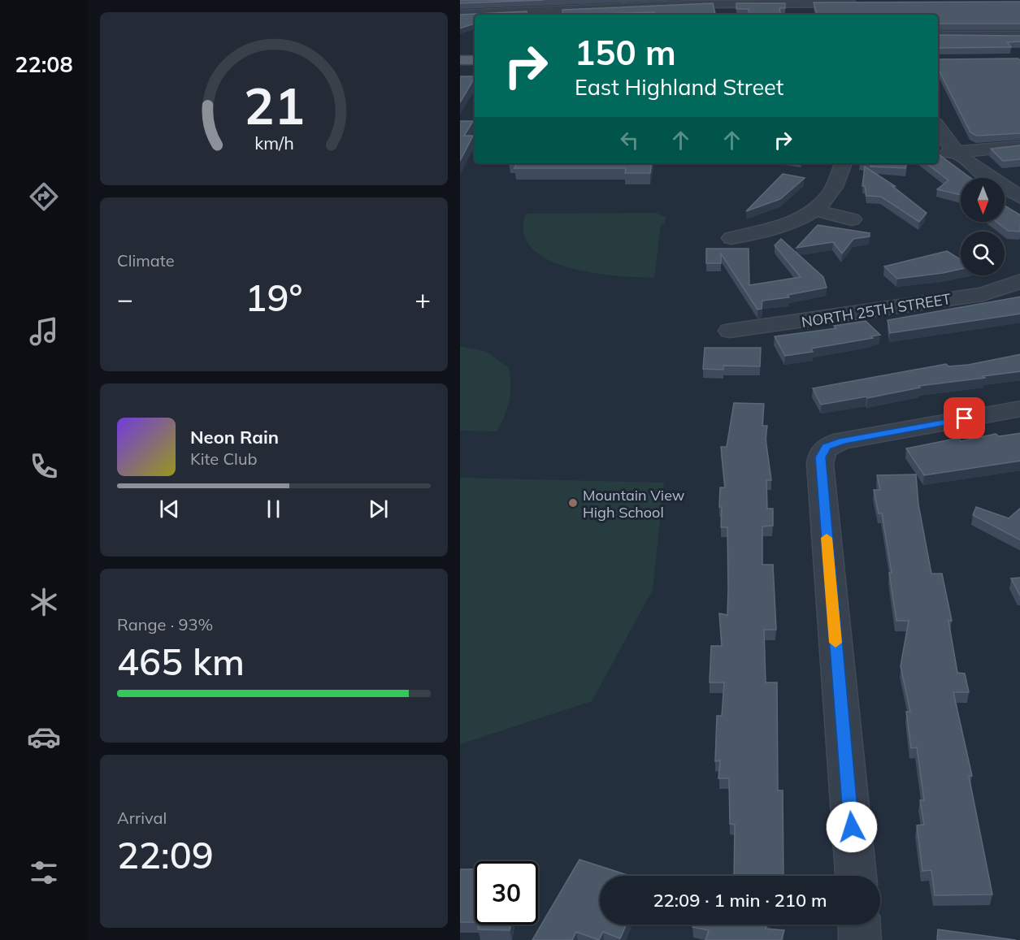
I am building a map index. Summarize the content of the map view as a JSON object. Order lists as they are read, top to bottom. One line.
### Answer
{"streets":{"street":["NORTH 25TH STREET"]},"places":["Mountain View High School"],"north":"bottom","page":{"tabs":"22:08","turn":["150 m","East Highland Street"],"tile":["Climate",["Range · 93%","465 km"],["Arrival","22:09"]],"heat":["−","19°","+"],"song":["Neon Rain","Kite Club"],"limit":"30","trip":"22:09 · 1 min · 210 m","gauge":["21","km/h"]}}
